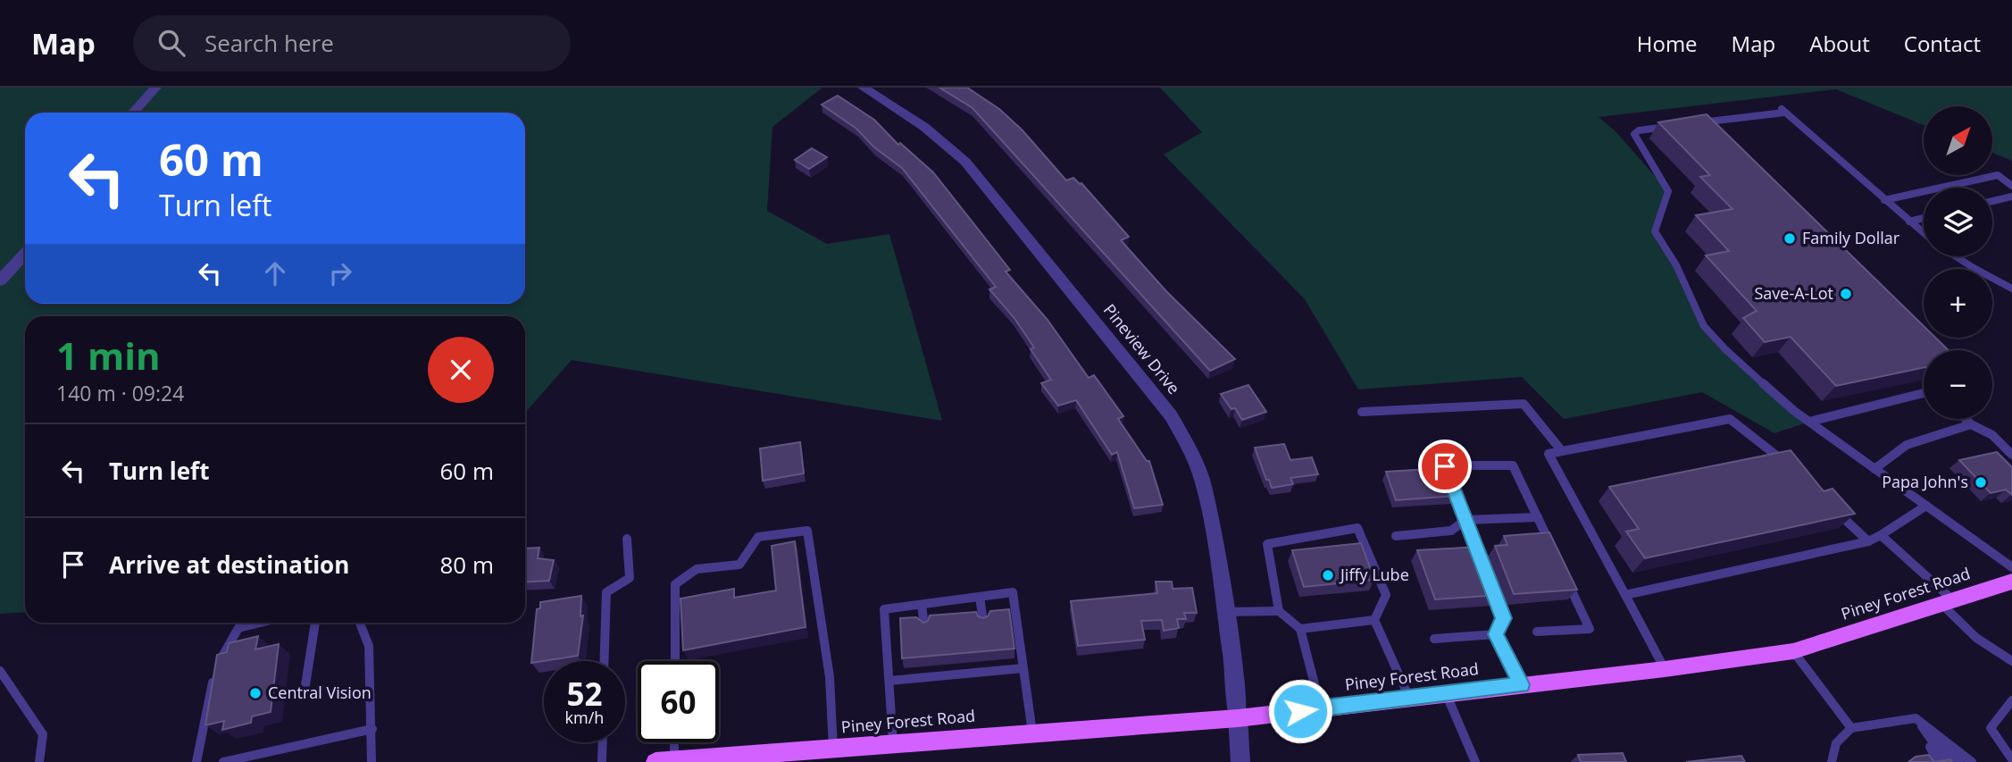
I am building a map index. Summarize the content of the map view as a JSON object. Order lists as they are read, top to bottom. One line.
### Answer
{"streets":{"main road":["Piney Forest Road"],"street":["Pineview Drive"]},"crossings":[["Pineview Drive","Piney Forest Road"]],"places":["Family Dollar","Save-A-Lot","Papa John's","Jiffy Lube","Central Vision"],"north":"top right","page":{"header":"Map","search":"Search here","nav":["Home","Map","About","Contact"],"map_buttons":["+","−"],"turn":["60 m","Turn left"],"heading":["1 min","140 m · 09:24"],"list":[{"name":"Turn left","value":"60 m"},{"name":"Arrive at destination","value":"80 m"}],"speed":"52 km/h","limit":"60"}}
